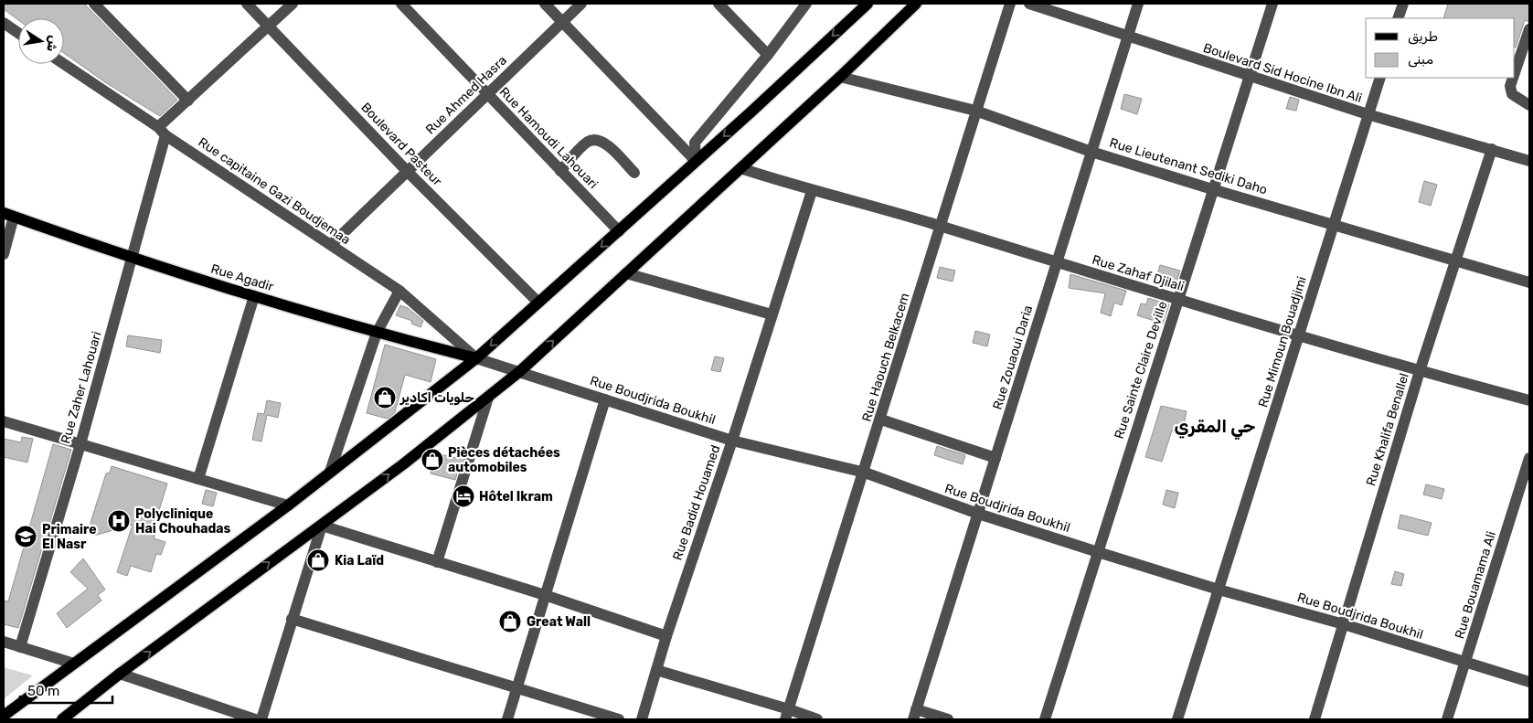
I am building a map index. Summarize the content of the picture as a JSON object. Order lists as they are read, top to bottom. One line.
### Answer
{"streets":{"main road":["Rue Agadir"],"street":["Boulevard Sid Hocine Ibn Ali","Rue Ahmed Hasra","Rue Hamoudi Lahouari","Boulevard Pasteur","Rue Lieutenant Sediki Daho","Rue capitaine Gazi Boudjemaa","Rue Zahaf Djilali","Rue Mimoun Bouadjimi","Rue Haouch Belkacem","Rue Zouaoui Daria","Rue Sainte Claire Deville","Rue Zaher Lahouari","Rue Boudjrida Boukhil","Rue Khalifa Benallel","Rue Badid Houamed","Rue Bouamama Ali"]},"crossings":[["Boulevard Sid Hocine Ibn Ali","Rue Mimoun Bouadjimi"],["Boulevard Sid Hocine Ibn Ali","Rue Zouaoui Daria"],["Boulevard Sid Hocine Ibn Ali","Rue Sainte Claire Deville"],["Boulevard Sid Hocine Ibn Ali","Rue Khalifa Benallel"],["Rue Ahmed Hasra","Rue Hamoudi Lahouari"],["Rue Ahmed Hasra","Boulevard Pasteur"],["Rue Ahmed Hasra","Rue capitaine Gazi Boudjemaa"],["Rue Lieutenant Sediki Daho","Rue Mimoun Bouadjimi"],["Rue Lieutenant Sediki Daho","Rue Haouch Belkacem"],["Rue Lieutenant Sediki Daho","Rue Zouaoui Daria"],["Rue Lieutenant Sediki Daho","Rue Sainte Claire Deville"],["Rue Lieutenant Sediki Daho","Rue Khalifa Benallel"],["Rue capitaine Gazi Boudjemaa","Rue Agadir"],["Rue capitaine Gazi Boudjemaa","Rue Zaher Lahouari"],["Rue capitaine Gazi Boudjemaa","Rue Boudjrida Boukhil"],["Rue Zahaf Djilali","Rue Mimoun Bouadjimi"],["Rue Zahaf Djilali","Rue Haouch Belkacem"],["Rue Zahaf Djilali","Rue Zouaoui Daria"],["Rue Zahaf Djilali","Rue Sainte Claire Deville"],["Rue Zahaf Djilali","Rue Khalifa Benallel"],["Rue Zahaf Djilali","Rue Badid Houamed"],["Rue Agadir","Rue Zaher Lahouari"],["Rue Agadir","Rue Boudjrida Boukhil"],["Rue Mimoun Bouadjimi","Rue Boudjrida Boukhil"],["Rue Haouch Belkacem","Rue Boudjrida Boukhil"],["Rue Zouaoui Daria","Rue Boudjrida Boukhil"],["Rue Sainte Claire Deville","Rue Boudjrida Boukhil"],["Rue Boudjrida Boukhil","Rue Khalifa Benallel"],["Rue Boudjrida Boukhil","Rue Badid Houamed"],["Rue Boudjrida Boukhil","Rue Bouamama Ali"]],"districts":["حي المقري"],"places":{"shop":["حلويات اكادير","Pièces détachées automobiles","Kia Laïd","Great Wall"],"hotel":["Hôtel Ikram"],"hospital":["Polyclinique Hai Chouhadas"],"school or university":["Primaire El Nasr"]},"legend":["طريق","مبنى"],"scale_bar":"50 m","north":"right"}
